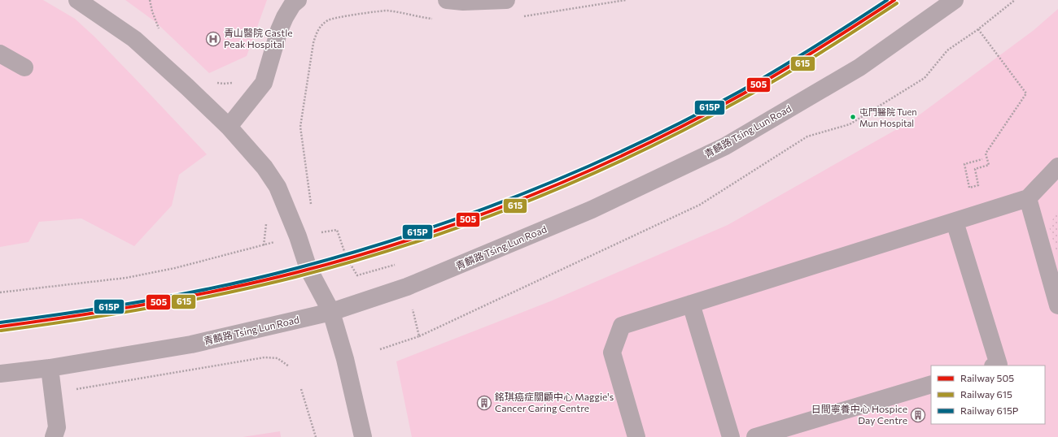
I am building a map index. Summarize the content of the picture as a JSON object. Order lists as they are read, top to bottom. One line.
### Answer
{"streets":{"street":["青麟路 Tsing Lun Road"]},"places":{"hospital":["青山醫院 Castle Peak Hospital"],"other":["屯門醫院 Tuen Mun Hospital"],"building":["銘琪癌症關顧中心 Maggie's Cancer Caring Centre","日間寧養中心 Hospice Day Centre"]},"lines":["rail line 505","rail line 615P","rail line 615"],"legend":["Railway 505","Railway 615","Railway 615P"]}
